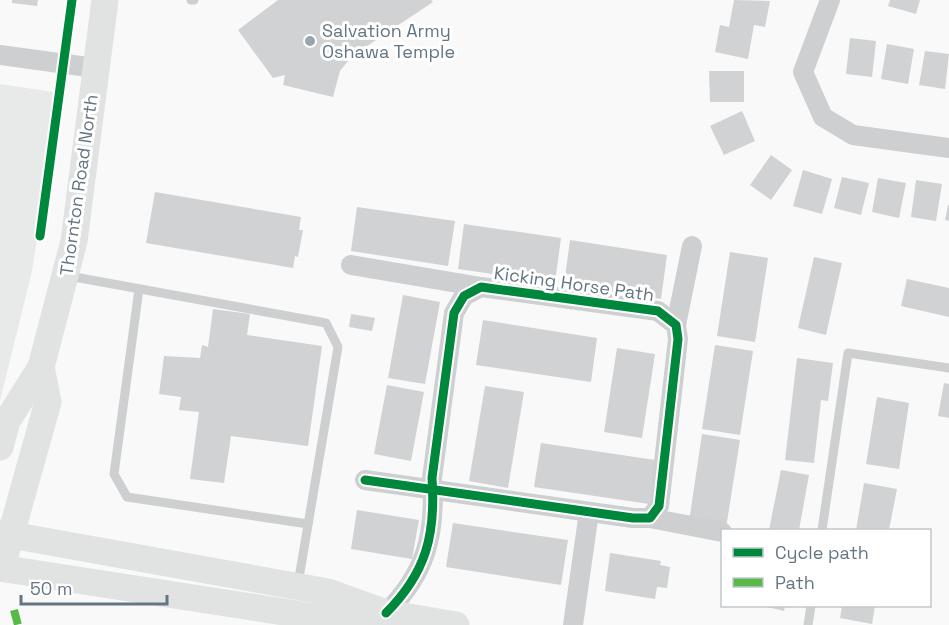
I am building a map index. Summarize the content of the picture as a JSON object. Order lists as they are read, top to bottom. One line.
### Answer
{"streets":{"main road":["Thornton Road North"],"street":["Kicking Horse Path"]},"places":["Salvation Army Oshawa Temple"],"legend":["Cycle path","Path"],"scale_bar":"50 m"}
